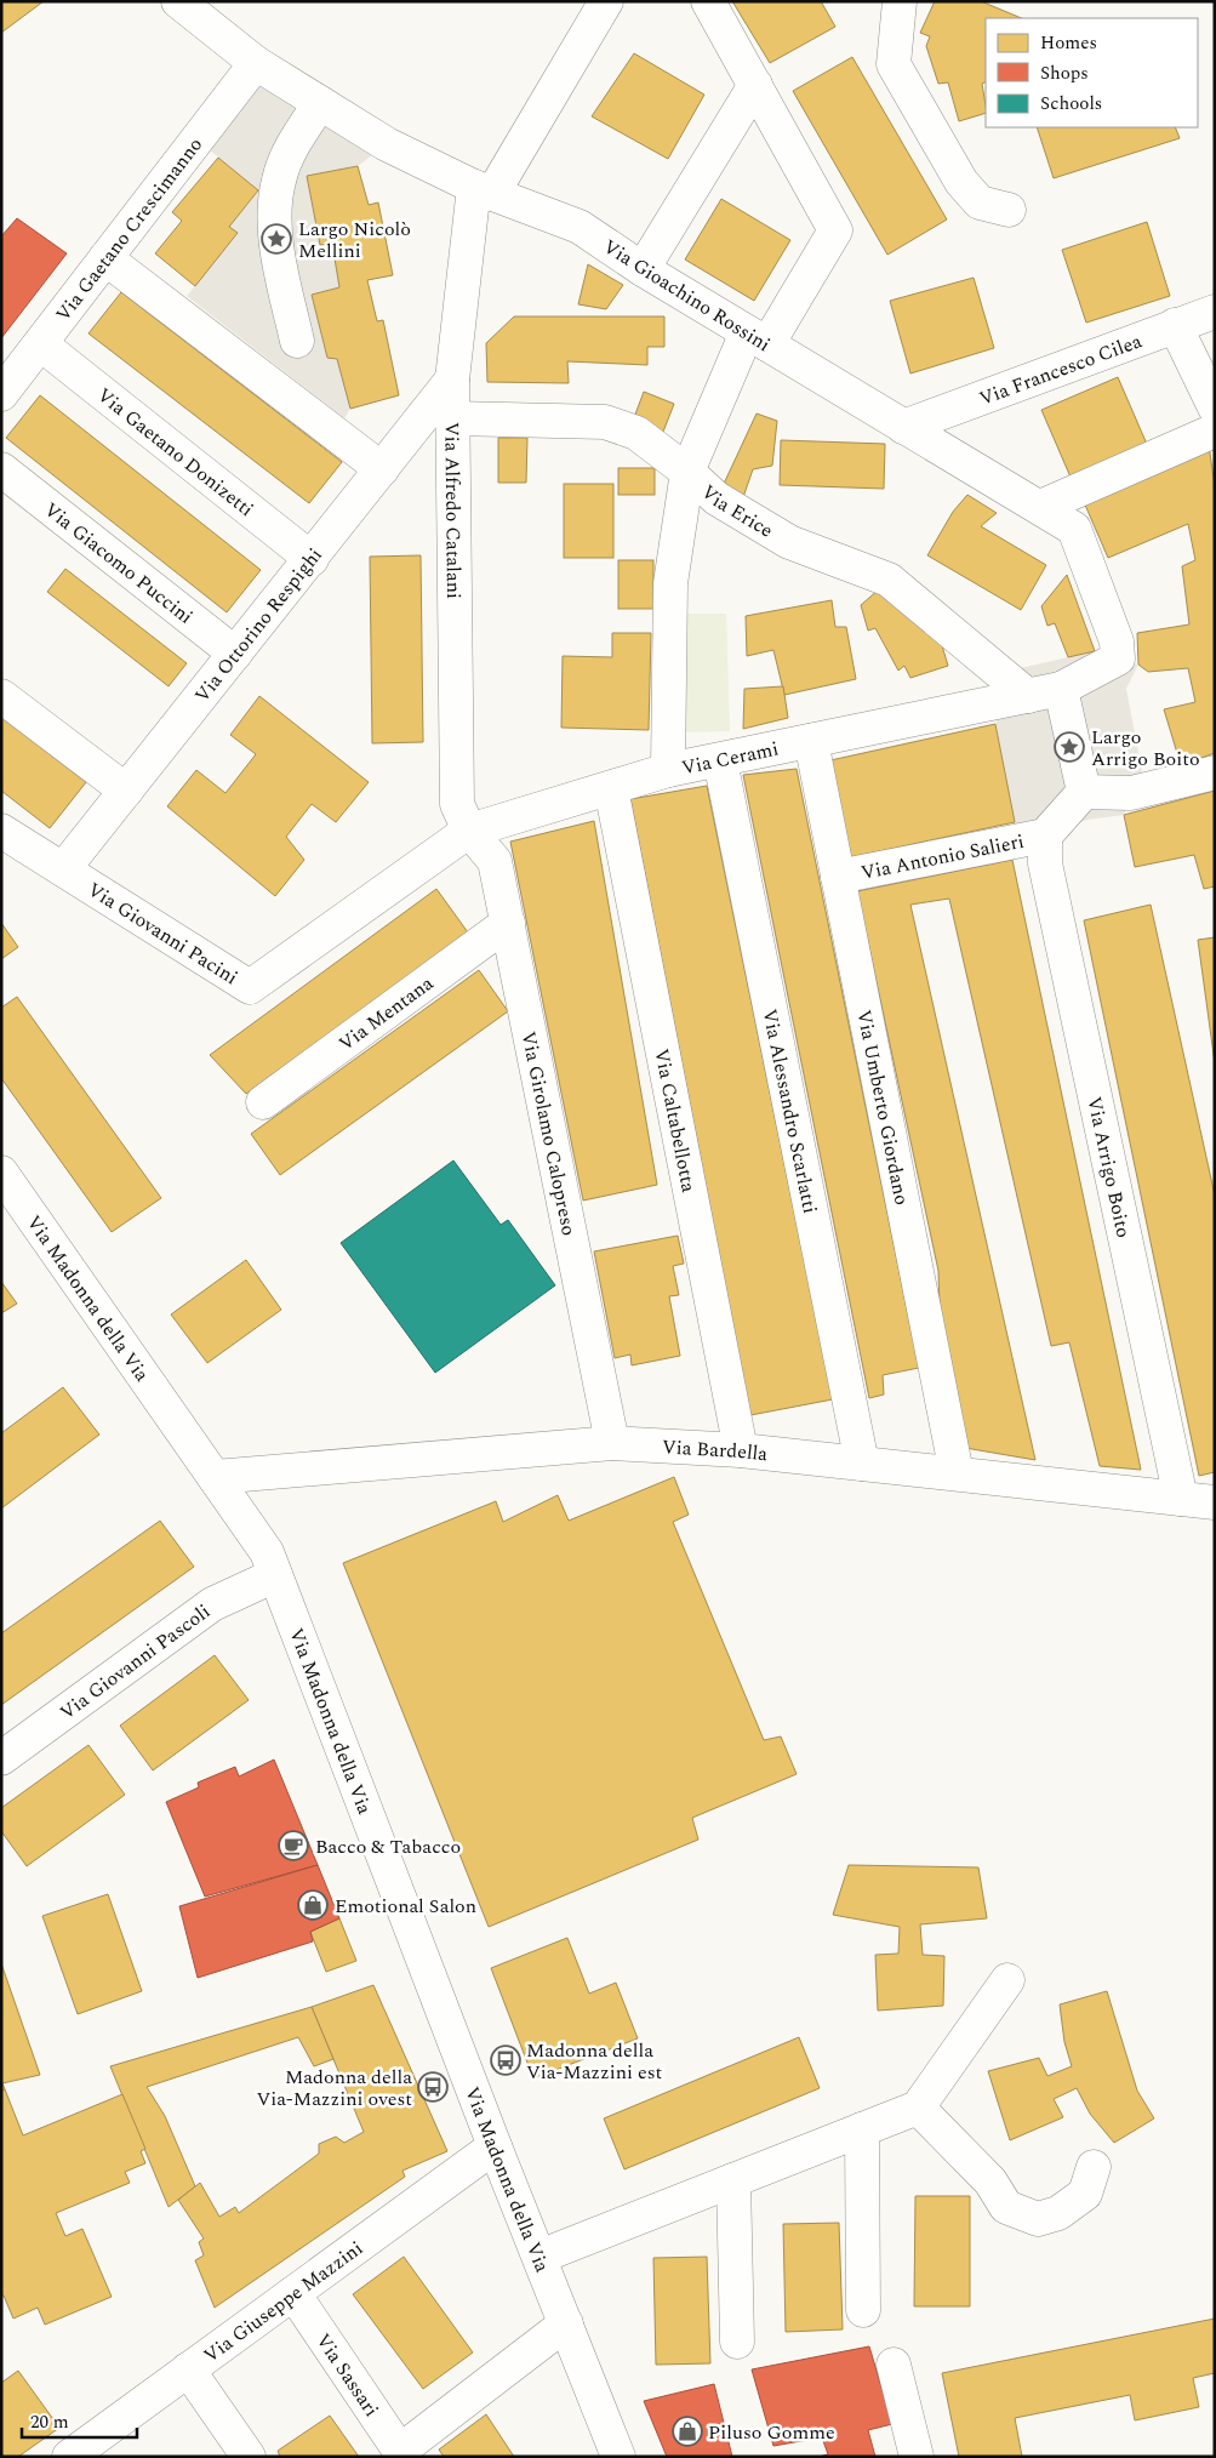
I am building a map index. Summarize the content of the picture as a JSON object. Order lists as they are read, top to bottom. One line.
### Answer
{"streets":{"street":["Via Gaetano Crescimanno","Via Gioachino Rossini","Via Francesco Cilea","Via Gaetano Donizetti","Via Erice","Via Alfredo Catalani","Via Giacomo Puccini","Via Ottorino Respighi","Via Cerami","Via Antonio Salieri","Via Giovanni Pacini","Via Mentana","Via Umberto Giordano","Via Alessandro Scarlatti","Via Caltabellotta","Via Girolamo Calopreso","Via Arrigo Boito","Via Madonna della Via","Via Bardella","Via Giovanni Pascoli","Via Giuseppe Mazzini","Via Sassari"]},"crossings":[["Via Gaetano Crescimanno","Via Gioachino Rossini"],["Via Gaetano Crescimanno","Via Gaetano Donizetti"],["Via Gioachino Rossini","Via Francesco Cilea"],["Via Gioachino Rossini","Via Alfredo Catalani"],["Via Gioachino Rossini","Via Cerami"],["Via Gaetano Donizetti","Via Ottorino Respighi"],["Via Erice","Via Alfredo Catalani"],["Via Erice","Via Cerami"],["Via Alfredo Catalani","Via Ottorino Respighi"],["Via Alfredo Catalani","Via Cerami"],["Via Alfredo Catalani","Via Giovanni Pacini"],["Via Alfredo Catalani","Via Girolamo Calopreso"],["Via Giacomo Puccini","Via Ottorino Respighi"],["Via Ottorino Respighi","Via Giovanni Pacini"],["Via Cerami","Via Giovanni Pacini"],["Via Cerami","Via Umberto Giordano"],["Via Cerami","Via Alessandro Scarlatti"],["Via Cerami","Via Caltabellotta"],["Via Cerami","Via Girolamo Calopreso"],["Via Antonio Salieri","Via Umberto Giordano"],["Via Antonio Salieri","Via Arrigo Boito"],["Via Giovanni Pacini","Via Girolamo Calopreso"],["Via Mentana","Via Girolamo Calopreso"],["Via Umberto Giordano","Via Bardella"],["Via Alessandro Scarlatti","Via Bardella"],["Via Caltabellotta","Via Bardella"],["Via Girolamo Calopreso","Via Bardella"],["Via Arrigo Boito","Via Bardella"],["Via Madonna della Via","Via Bardella"],["Via Madonna della Via","Via Giovanni Pascoli"],["Via Madonna della Via","Via Giuseppe Mazzini"],["Via Giuseppe Mazzini","Via Sassari"]],"places":{"place":["Largo Nicolò Mellini","Largo Arrigo Boito"],"cafe":["Bacco & Tabacco"],"shop":["Emotional Salon","Piluso Gomme"],"bus stop":["Madonna della Via-Mazzini est","Madonna della Via-Mazzini ovest"]},"legend":["Homes","Shops","Schools"],"scale_bar":"20 m"}
